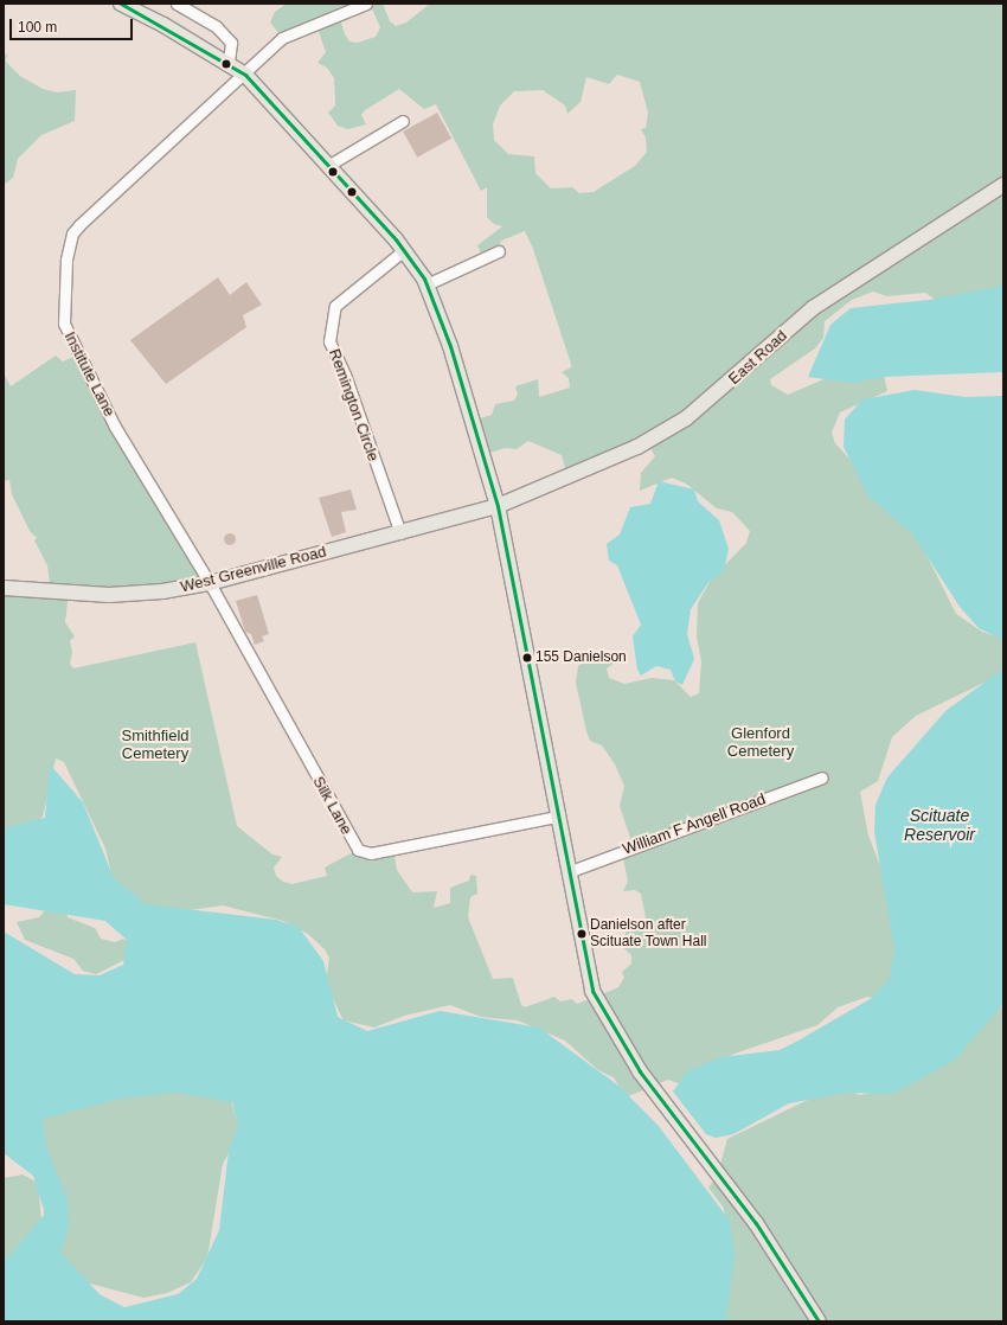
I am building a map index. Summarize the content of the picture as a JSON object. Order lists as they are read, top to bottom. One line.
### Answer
{"streets":{"main road":["East Road","West Greenville Road"],"street":["Institute Lane","Remington Circle","Silk Lane","William F Angell Road"]},"crossings":[["East Road","West Greenville Road"],["Institute Lane","West Greenville Road"],["Institute Lane","Silk Lane"],["Remington Circle","West Greenville Road"],["West Greenville Road","Silk Lane"]],"water":["Scituate Reservoir"],"parks":["Glenford Cemetery","Smithfield Cemetery"],"places":["155 Danielson","Danielson after Scituate Town Hall"],"scale_bar":"100 m"}
